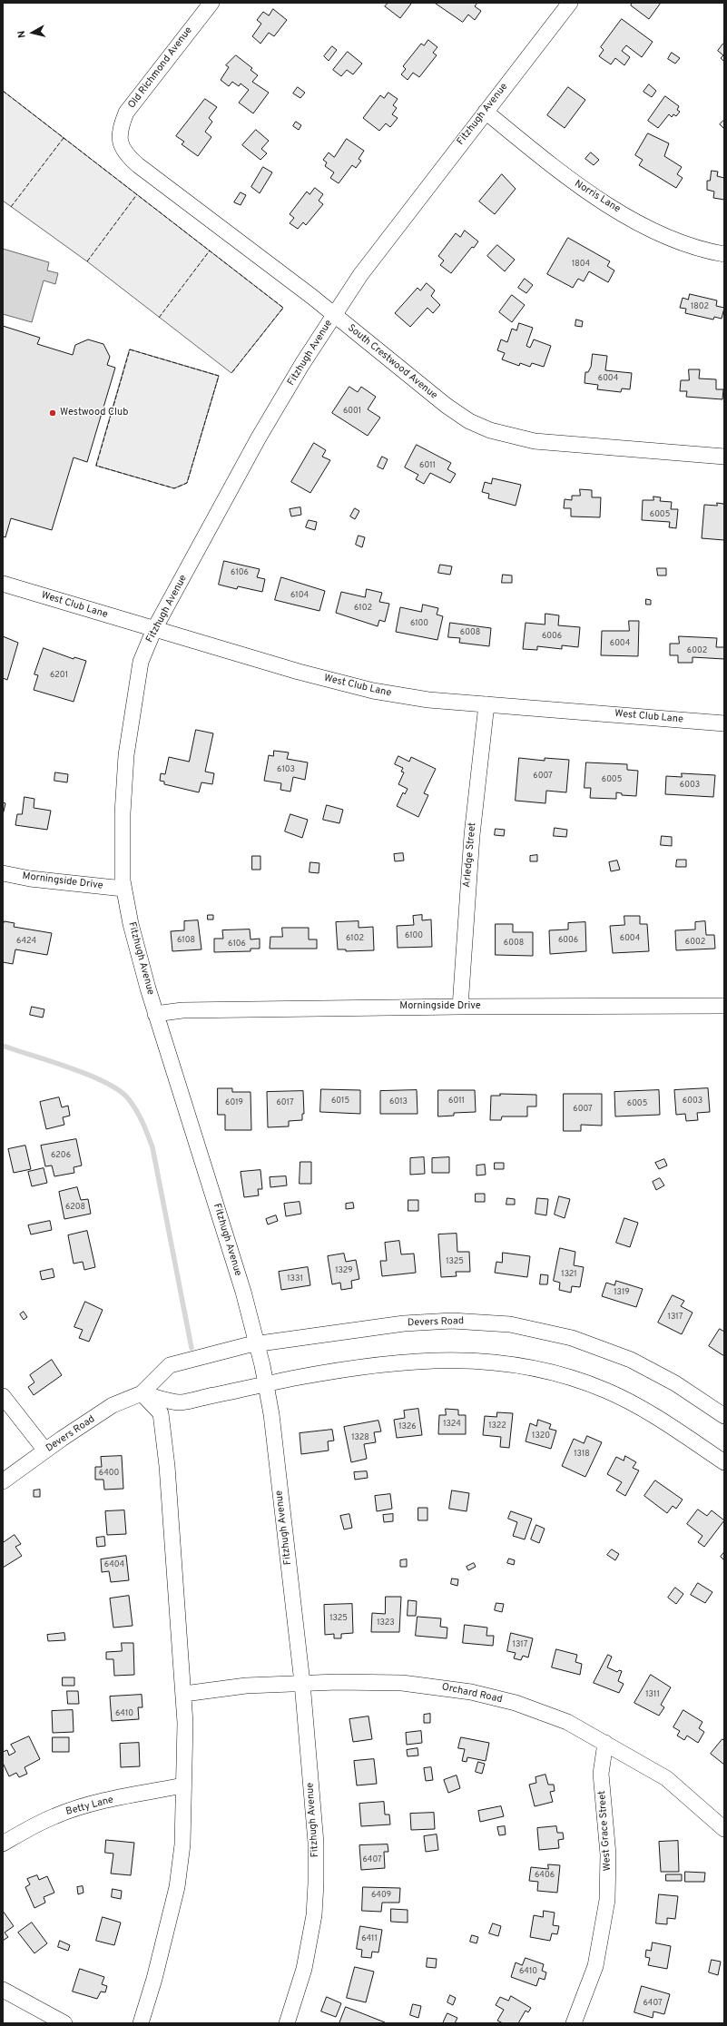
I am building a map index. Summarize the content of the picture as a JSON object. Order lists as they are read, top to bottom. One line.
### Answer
{"streets":{"street":["Old Richmond Avenue","Fitzhugh Avenue","Norris Lane","South Crestwood Avenue","West Club Lane","Arledge Street","Morningside Drive","Devers Road","Orchard Road","Betty Lane","West Grace Street"]},"crossings":[["Old Richmond Avenue","South Crestwood Avenue"],["Fitzhugh Avenue","Norris Lane"],["Fitzhugh Avenue","South Crestwood Avenue"],["Fitzhugh Avenue","West Club Lane"],["Fitzhugh Avenue","Morningside Drive"],["Fitzhugh Avenue","Devers Road"],["Fitzhugh Avenue","Orchard Road"],["West Club Lane","Arledge Street"],["Arledge Street","Morningside Drive"],["Orchard Road","West Grace Street"]],"places":["Westwood Club"],"house_numbers":["1804","1802","6004","6001","6011","6005","6106","6104","6102","6100","6008","6006","6004","6002","6201","6103","6007","6005","6003","6100","6102","6004","6108","6006","6424","6002","6008","6106","6015","6011","6003","6013","6019","6017","6005","6007","6206","6208","1325","1329","1321","1331","1319","1317","1324","1322","1326","1320","1328","1318","6400","6404","1325","1323","1317","1311","6410","6407","6406","6409","6411","6410","6407"],"north":"left"}
